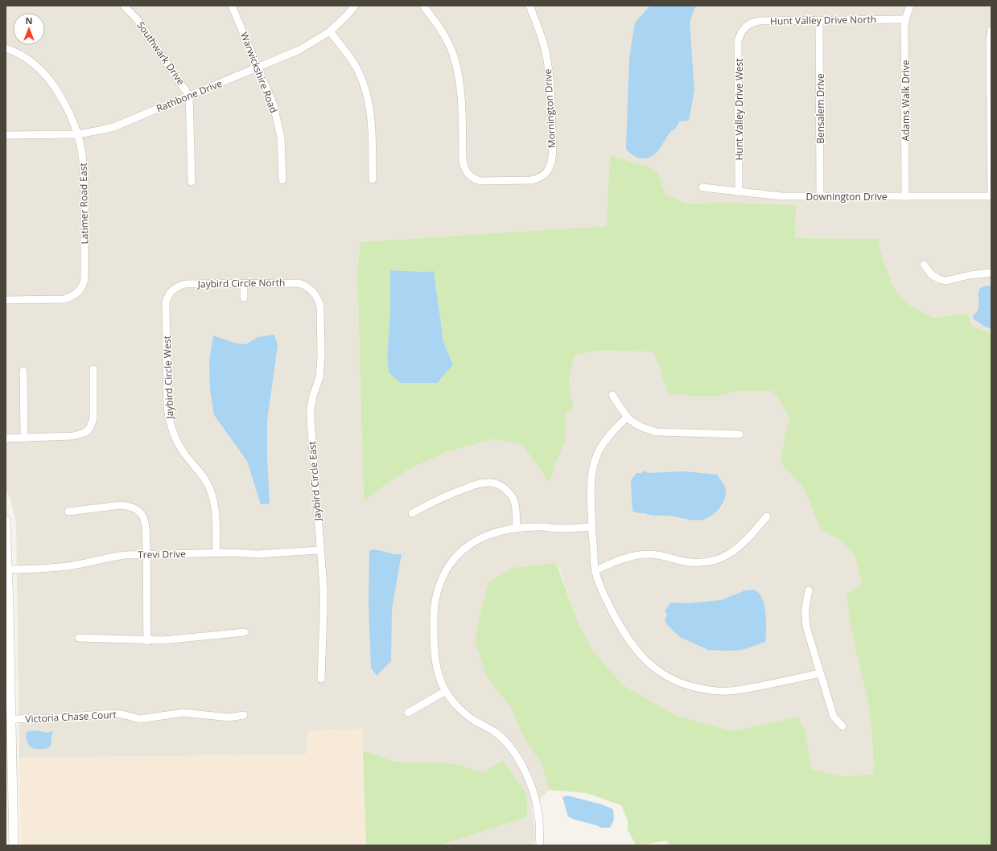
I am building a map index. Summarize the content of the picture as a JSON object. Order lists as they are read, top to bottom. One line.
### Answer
{"streets":{"street":["Hunt Valley Drive North","Southwark Drive","Warwickshire Road","Rathbone Drive","Adams Walk Drive","Mornington Drive","Bensalem Drive","Hunt Valley Drive West","Downington Drive","Latimer Road East","Jaybird Circle North","Jaybird Circle West","Jaybird Circle East","Trevi Drive","Victoria Chase Court"]},"crossings":[["Hunt Valley Drive North","Adams Walk Drive"],["Hunt Valley Drive North","Bensalem Drive"],["Hunt Valley Drive North","Hunt Valley Drive West"],["Southwark Drive","Rathbone Drive"],["Warwickshire Road","Rathbone Drive"],["Rathbone Drive","Latimer Road East"],["Adams Walk Drive","Downington Drive"],["Bensalem Drive","Downington Drive"],["Hunt Valley Drive West","Downington Drive"],["Jaybird Circle North","Jaybird Circle West"],["Jaybird Circle North","Jaybird Circle East"],["Jaybird Circle West","Trevi Drive"],["Jaybird Circle East","Trevi Drive"]],"north":"top"}
